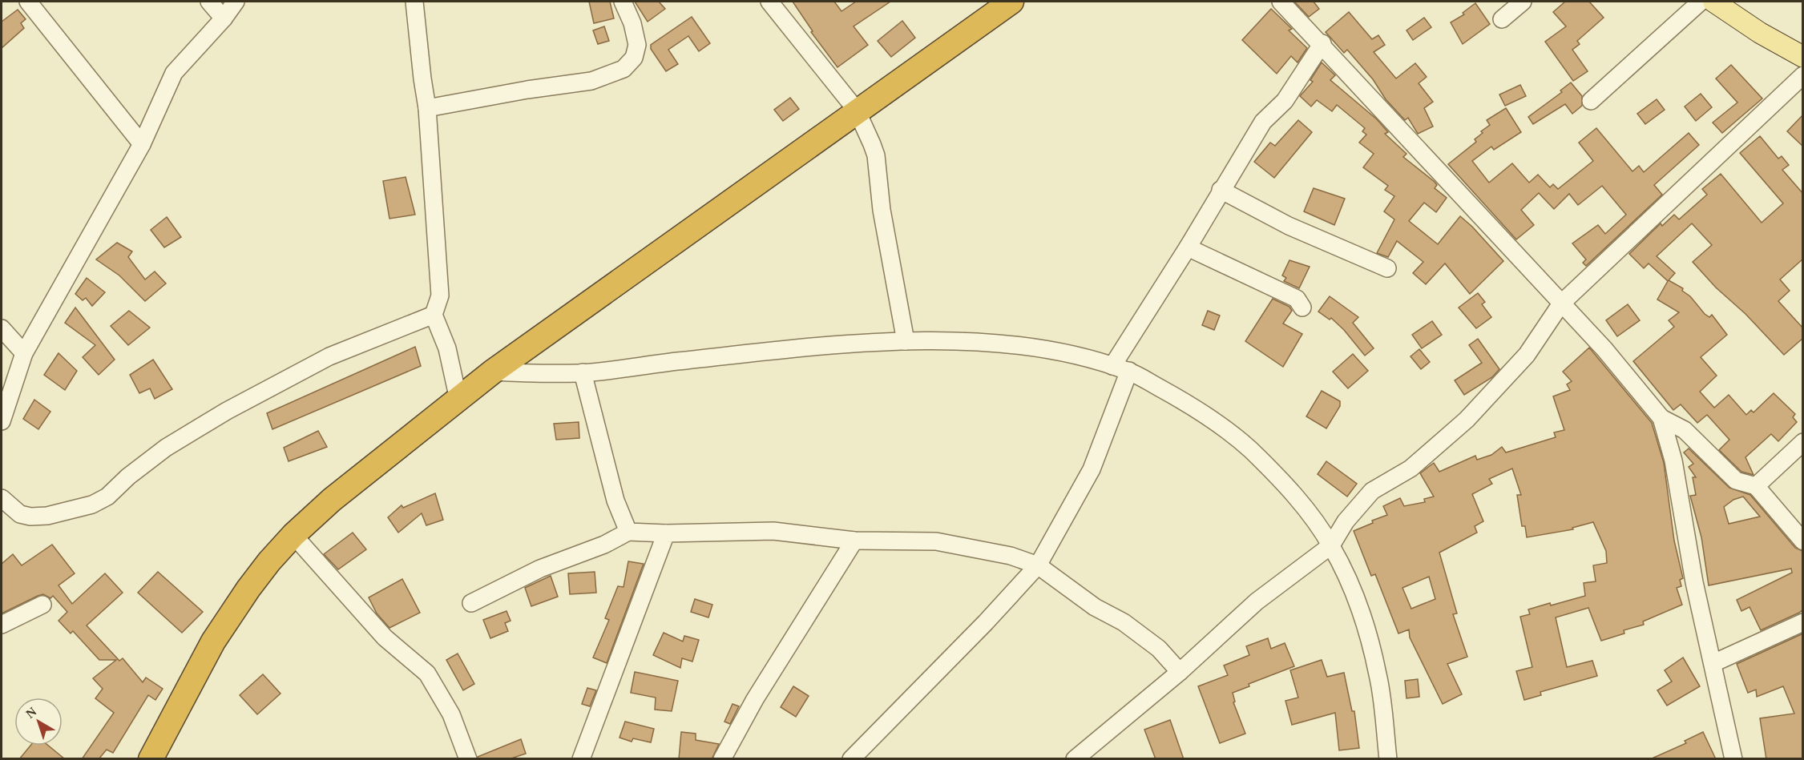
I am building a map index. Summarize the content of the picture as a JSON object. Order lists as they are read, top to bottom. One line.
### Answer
{"north":"top left"}
